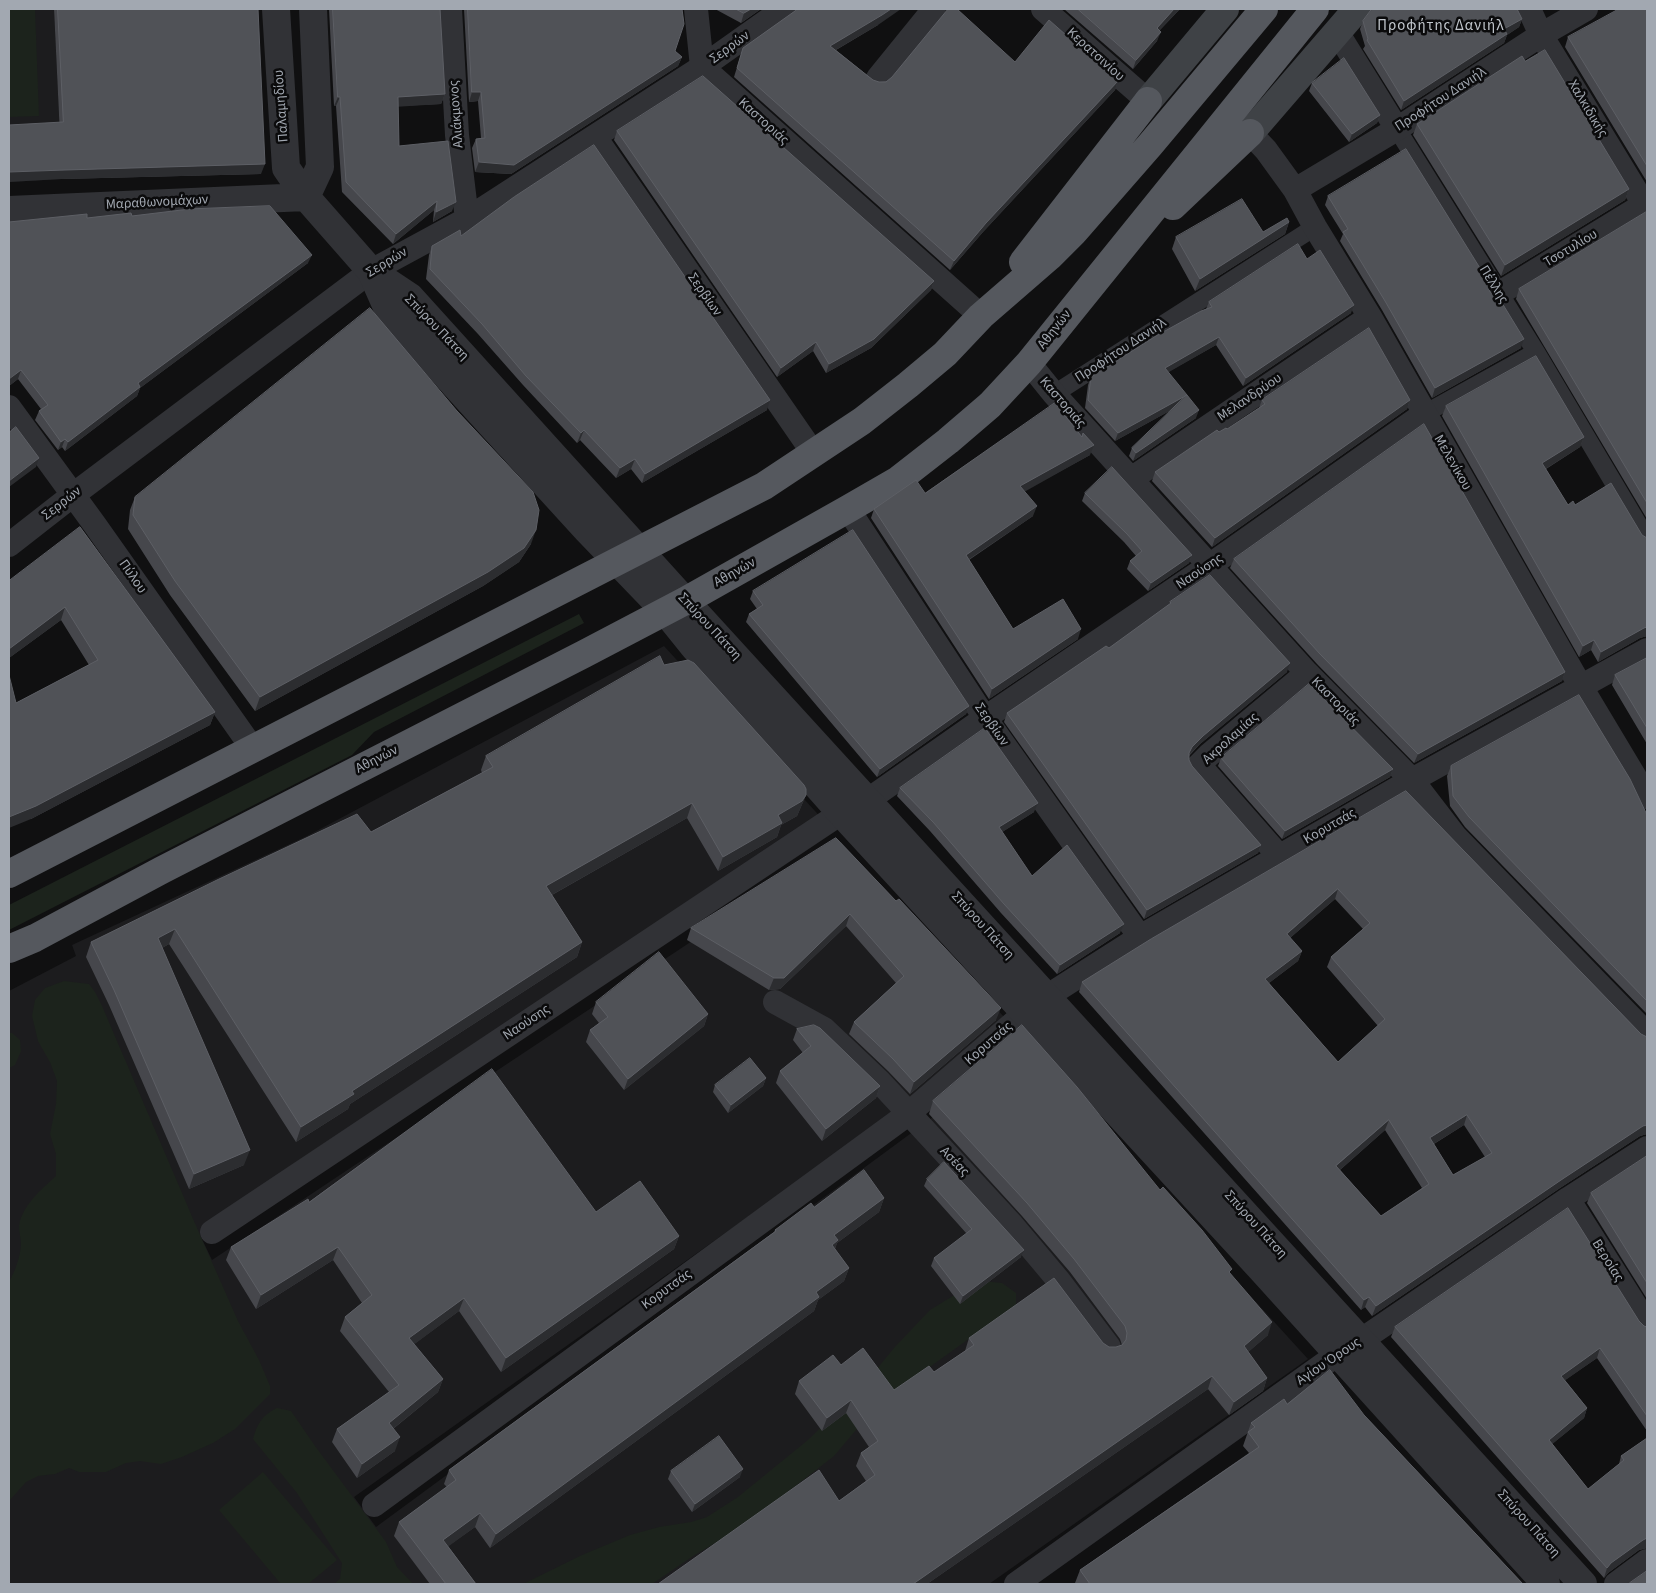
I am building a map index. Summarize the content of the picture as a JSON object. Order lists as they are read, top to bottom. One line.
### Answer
{"streets":{"highway":["Αθηνών"],"street":["Σερρών","Κερατσινίου","Προφήτου Δανιήλ","Παλαμηδίου","Χαλκιδικής","Αλιάκμονος","Καστοριάς","Μαραθωνομάχων","Τσοτυλίου","Πέλλης","Σερβίων","Σπύρου Πάτση","Μελανδρύου","Μελενίκου","Ναούσης","Πύλου","Ακρολαμίας","Κορυτσάς","Ασέας","Βεροίας","Αγίου Όρους"]},"crossings":[["Σερρών","Παλαμηδίου"],["Σερρών","Αλιάκμονος"],["Σερρών","Καστοριάς"],["Σερρών","Σερβίων"],["Σερρών","Σπύρου Πάτση"],["Σερρών","Πύλου"],["Προφήτου Δανιήλ","Χαλκιδικής"],["Προφήτου Δανιήλ","Καστοριάς"],["Προφήτου Δανιήλ","Πέλλης"],["Προφήτου Δανιήλ","Μελενίκου"],["Παλαμηδίου","Μαραθωνομάχων"],["Παλαμηδίου","Σπύρου Πάτση"],["Χαλκιδικής","Τσοτυλίου"],["Καστοριάς","Αθηνών"],["Καστοριάς","Μελανδρύου"],["Καστοριάς","Ναούσης"],["Καστοριάς","Ακρολαμίας"],["Καστοριάς","Κορυτσάς"],["Τσοτυλίου","Πέλλης"],["Πέλλης","Ναούσης"],["Σερβίων","Αθηνών"],["Σερβίων","Ναούσης"],["Σερβίων","Κορυτσάς"],["Σπύρου Πάτση","Αθηνών"],["Σπύρου Πάτση","Ναούσης"],["Σπύρου Πάτση","Κορυτσάς"],["Σπύρου Πάτση","Αγίου Όρους"],["Μελανδρύου","Μελενίκου"],["Μελενίκου","Ναούσης"],["Μελενίκου","Κορυτσάς"],["Ακρολαμίας","Κορυτσάς"],["Κορυτσάς","Ασέας"],["Βεροίας","Αγίου Όρους"]],"districts":["Προφήτης Δανιήλ"]}
